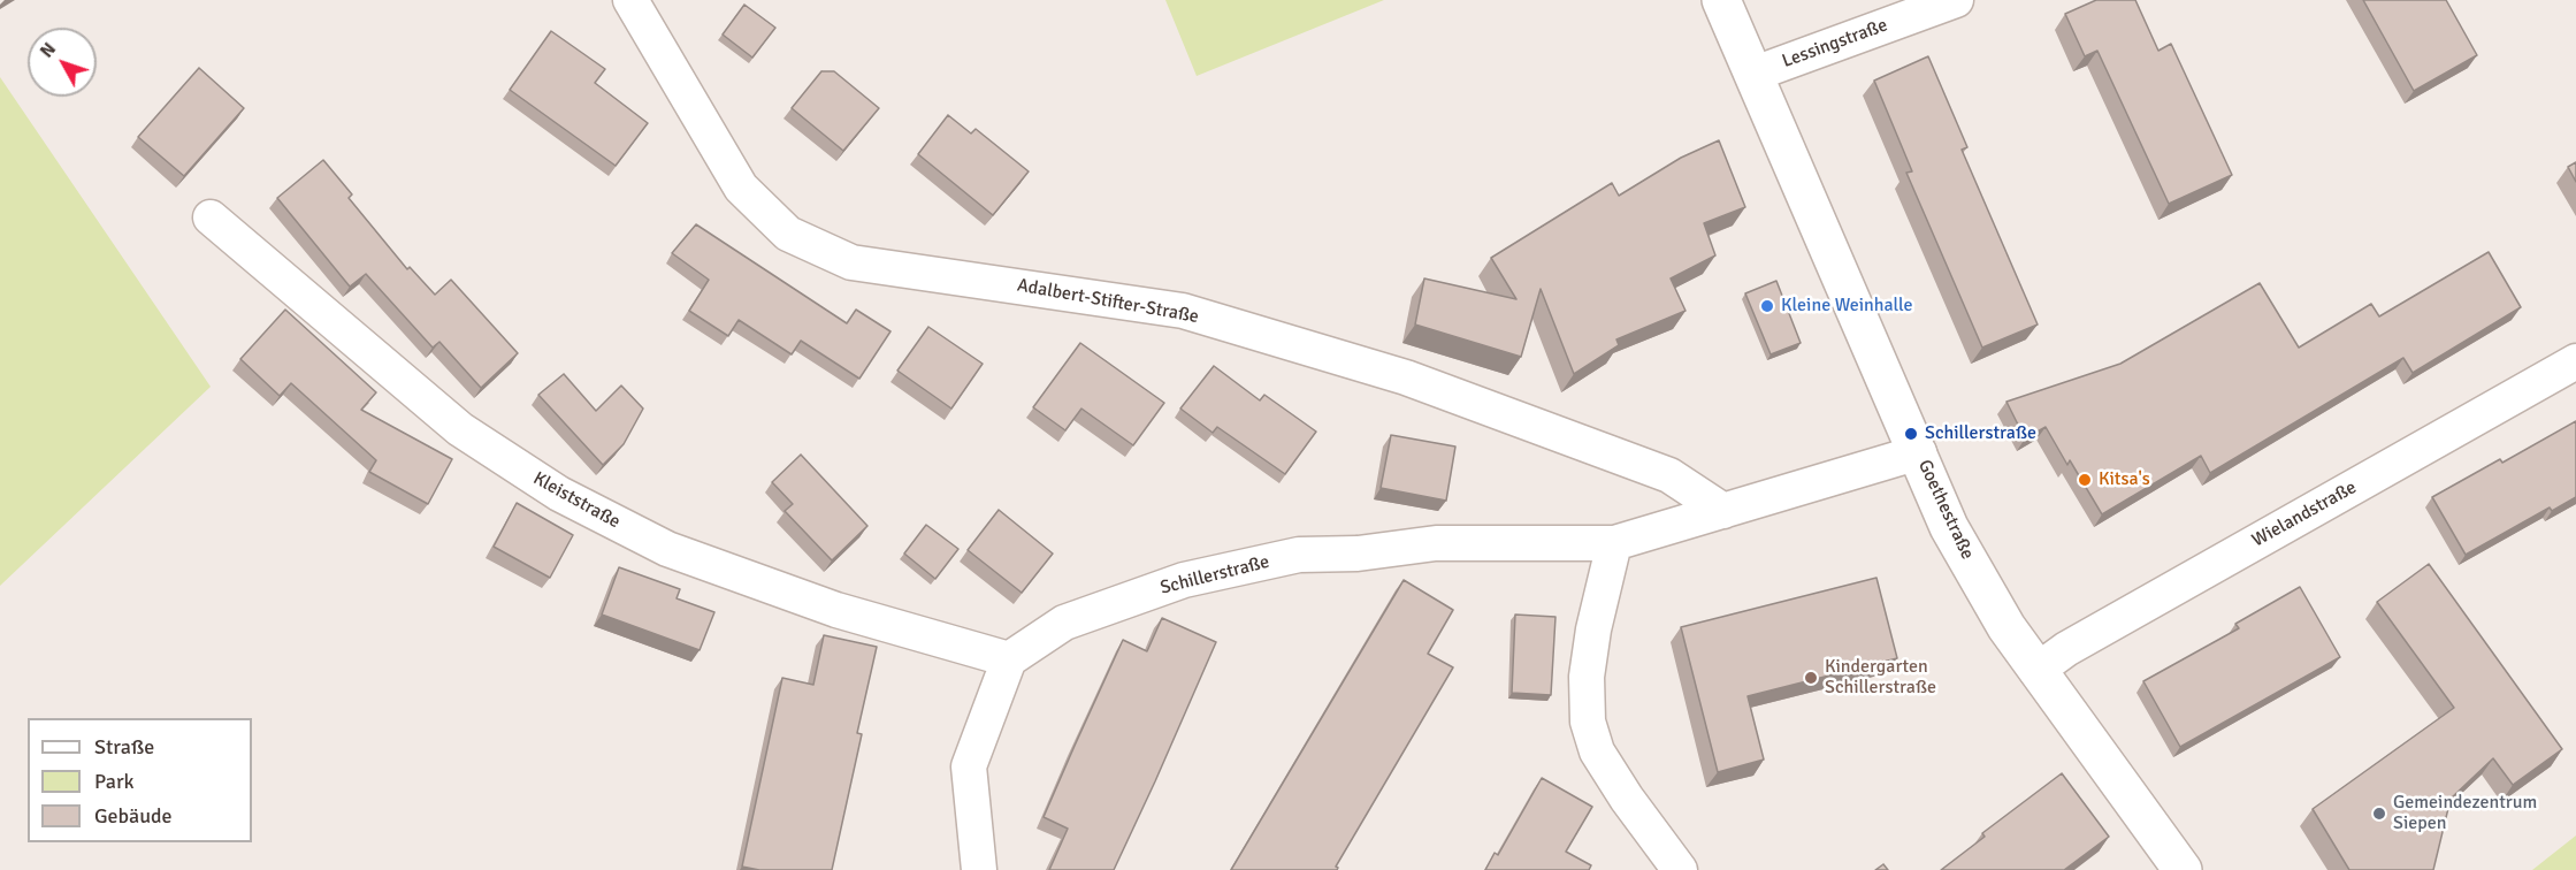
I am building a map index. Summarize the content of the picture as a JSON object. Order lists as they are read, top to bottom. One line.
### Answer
{"streets":{"street":["Lessingstraße","Adalbert-Stifter-Straße","Kleiststraße","Goethestraße","Wielandstraße","Schillerstraße"]},"crossings":[["Lessingstraße","Goethestraße"],["Adalbert-Stifter-Straße","Schillerstraße"],["Kleiststraße","Schillerstraße"],["Goethestraße","Wielandstraße"],["Goethestraße","Schillerstraße"]],"places":["Kleine Weinhalle","Schillerstraße","Kitsa's","Kindergarten Schillerstraße","Gemeindezentrum Siepen"],"legend":["Straße","Park","Gebäude"],"north":"top left"}
